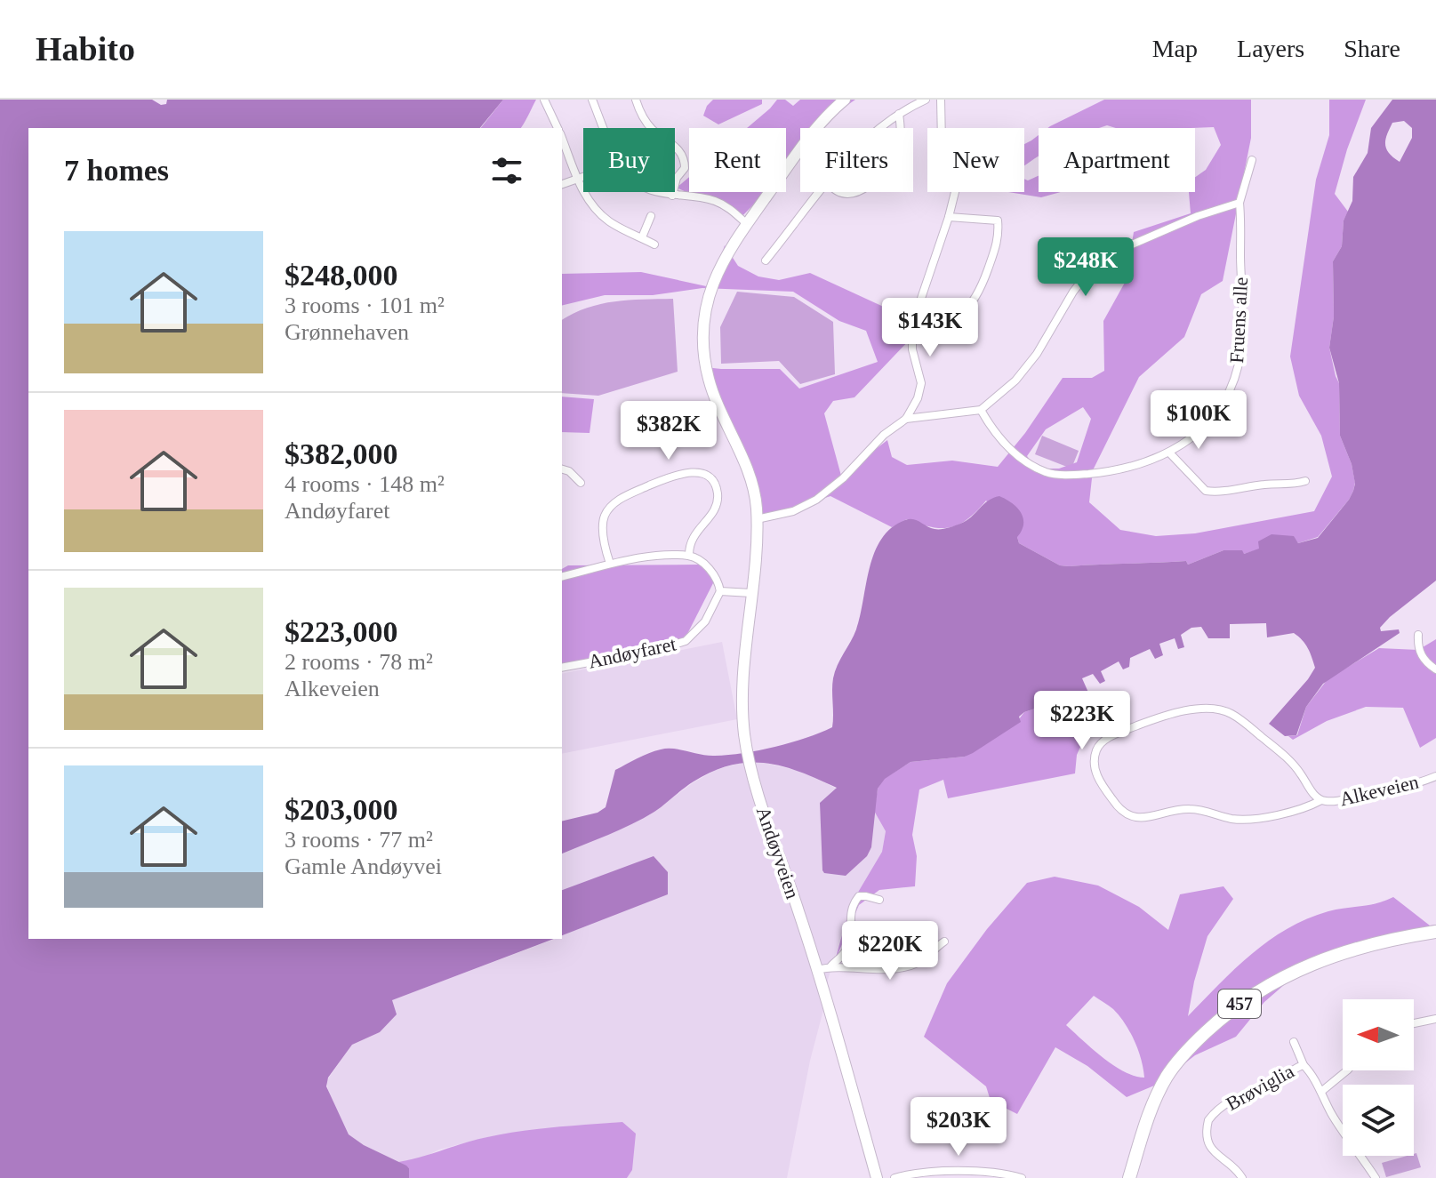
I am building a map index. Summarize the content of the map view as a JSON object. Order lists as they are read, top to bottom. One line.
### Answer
{"streets":{"main road":["457"],"street":["Fruens alle","Andøyfaret","Alkeveien","Andøyveien","Brøviglia"]},"north":"left","page":{"header":"Habito","nav":["Map","Layers","Share"],"chip":["Buy","Rent","Filters","New","Apartment"],"heading":"7 homes","list":[{"name":"$248,000","note":"3 rooms · 101 m² · Grønnehaven"},{"name":"$382,000","note":"4 rooms · 148 m² · Andøyfaret"},{"name":"$223,000","note":"2 rooms · 78 m² · Alkeveien"},{"name":"$203,000","note":"3 rooms · 77 m² · Gamle Andøyvei"}],"price":["$248K","$143K","$100K","$382K","$223K","$220K","$203K"]}}
